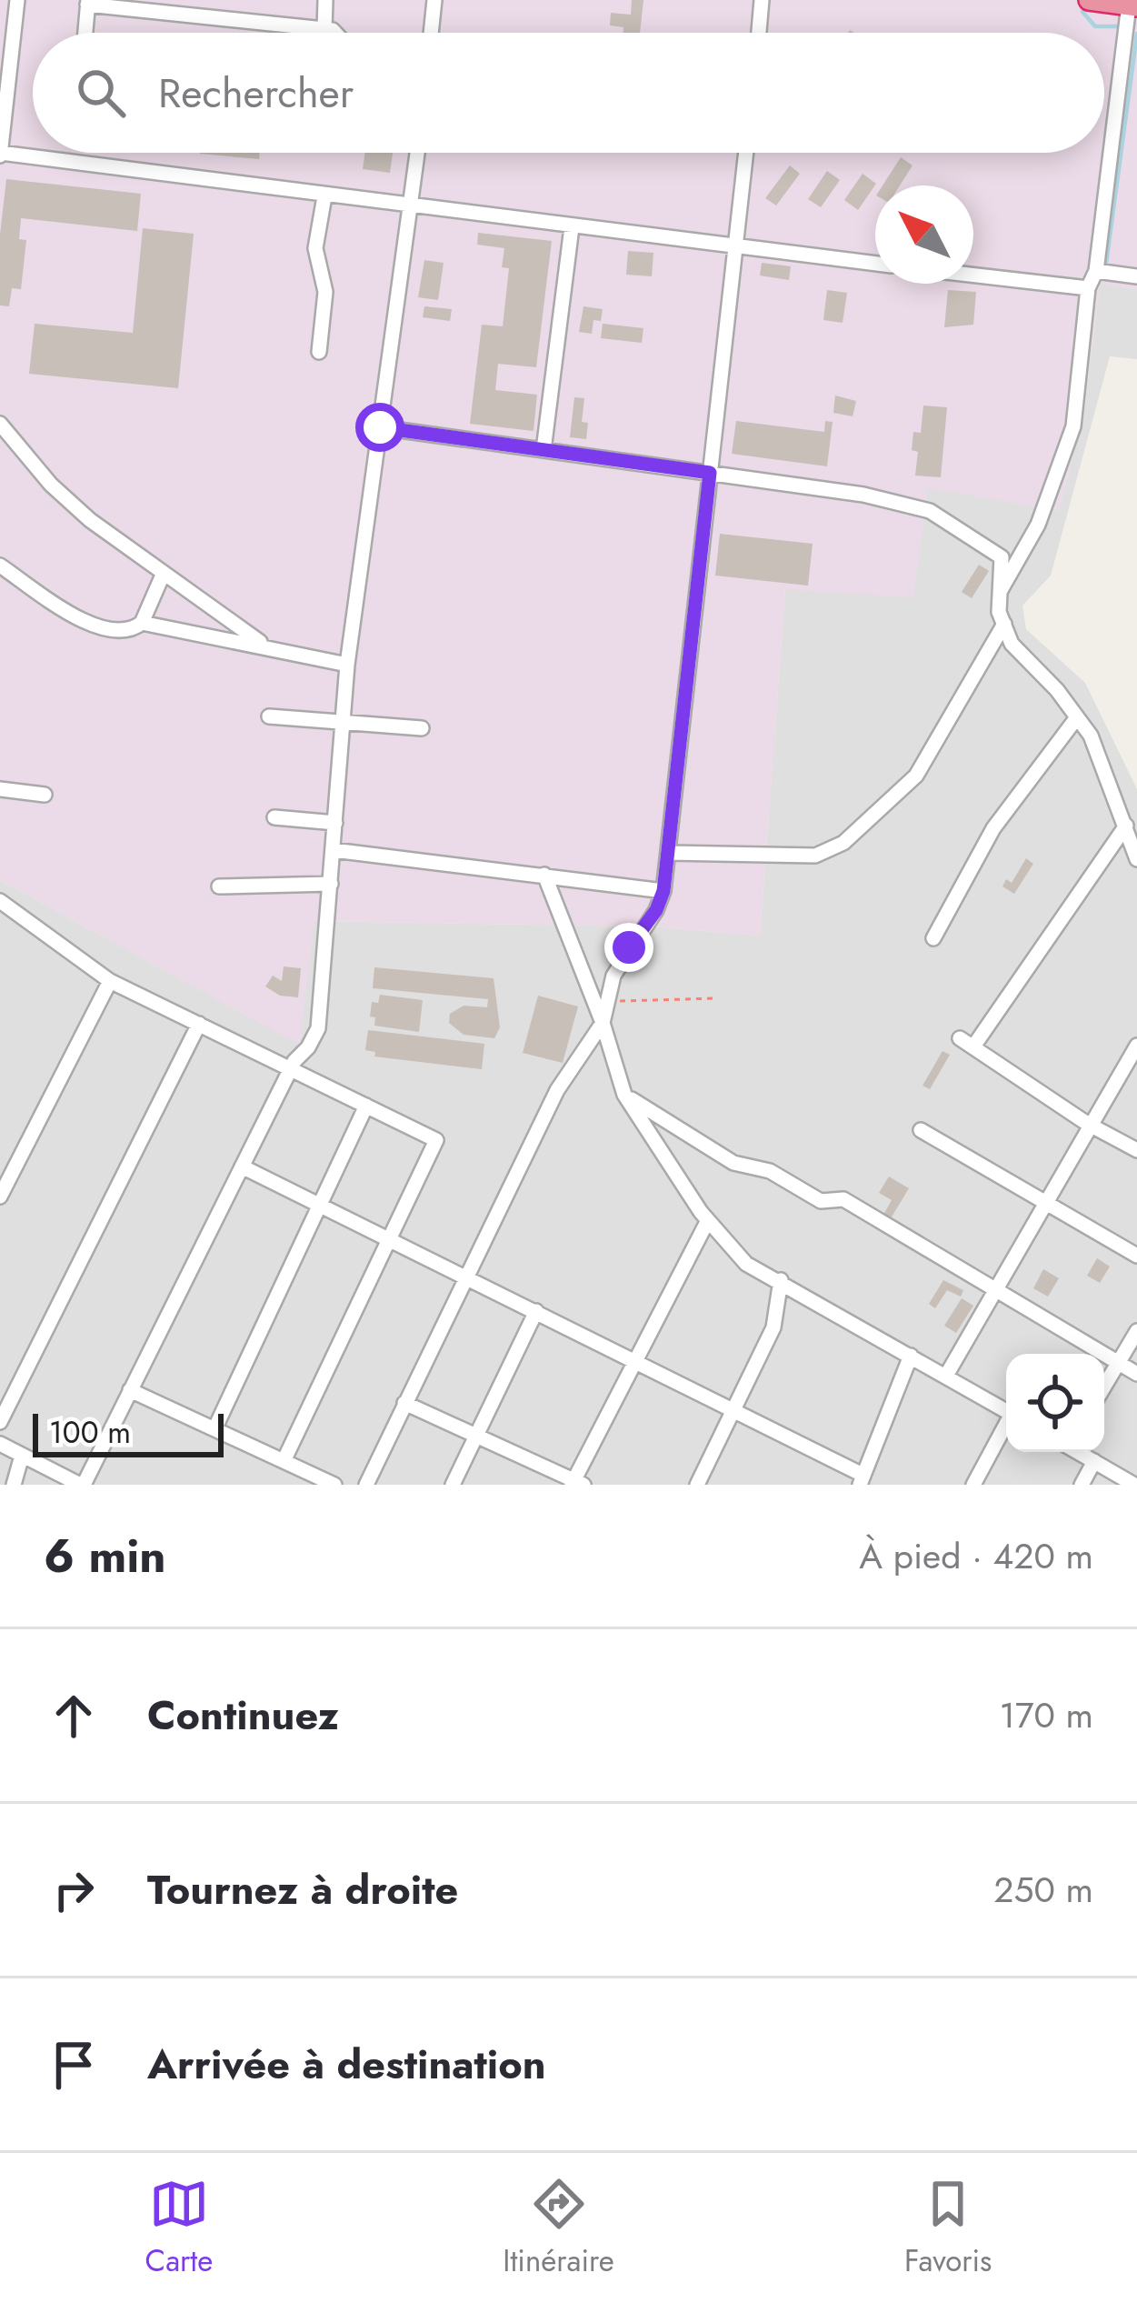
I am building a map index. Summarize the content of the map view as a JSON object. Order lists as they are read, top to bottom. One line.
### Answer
{"scale_bar":"100 m","north":"top left","page":{"search":"Rechercher","scale":"100 m","heading":["6 min","À pied · 420 m"],"list":[["Continuez","170 m"],["Tournez à droite","250 m"],"Arrivée à destination"],"nav":["Carte","Itinéraire","Favoris"]}}
